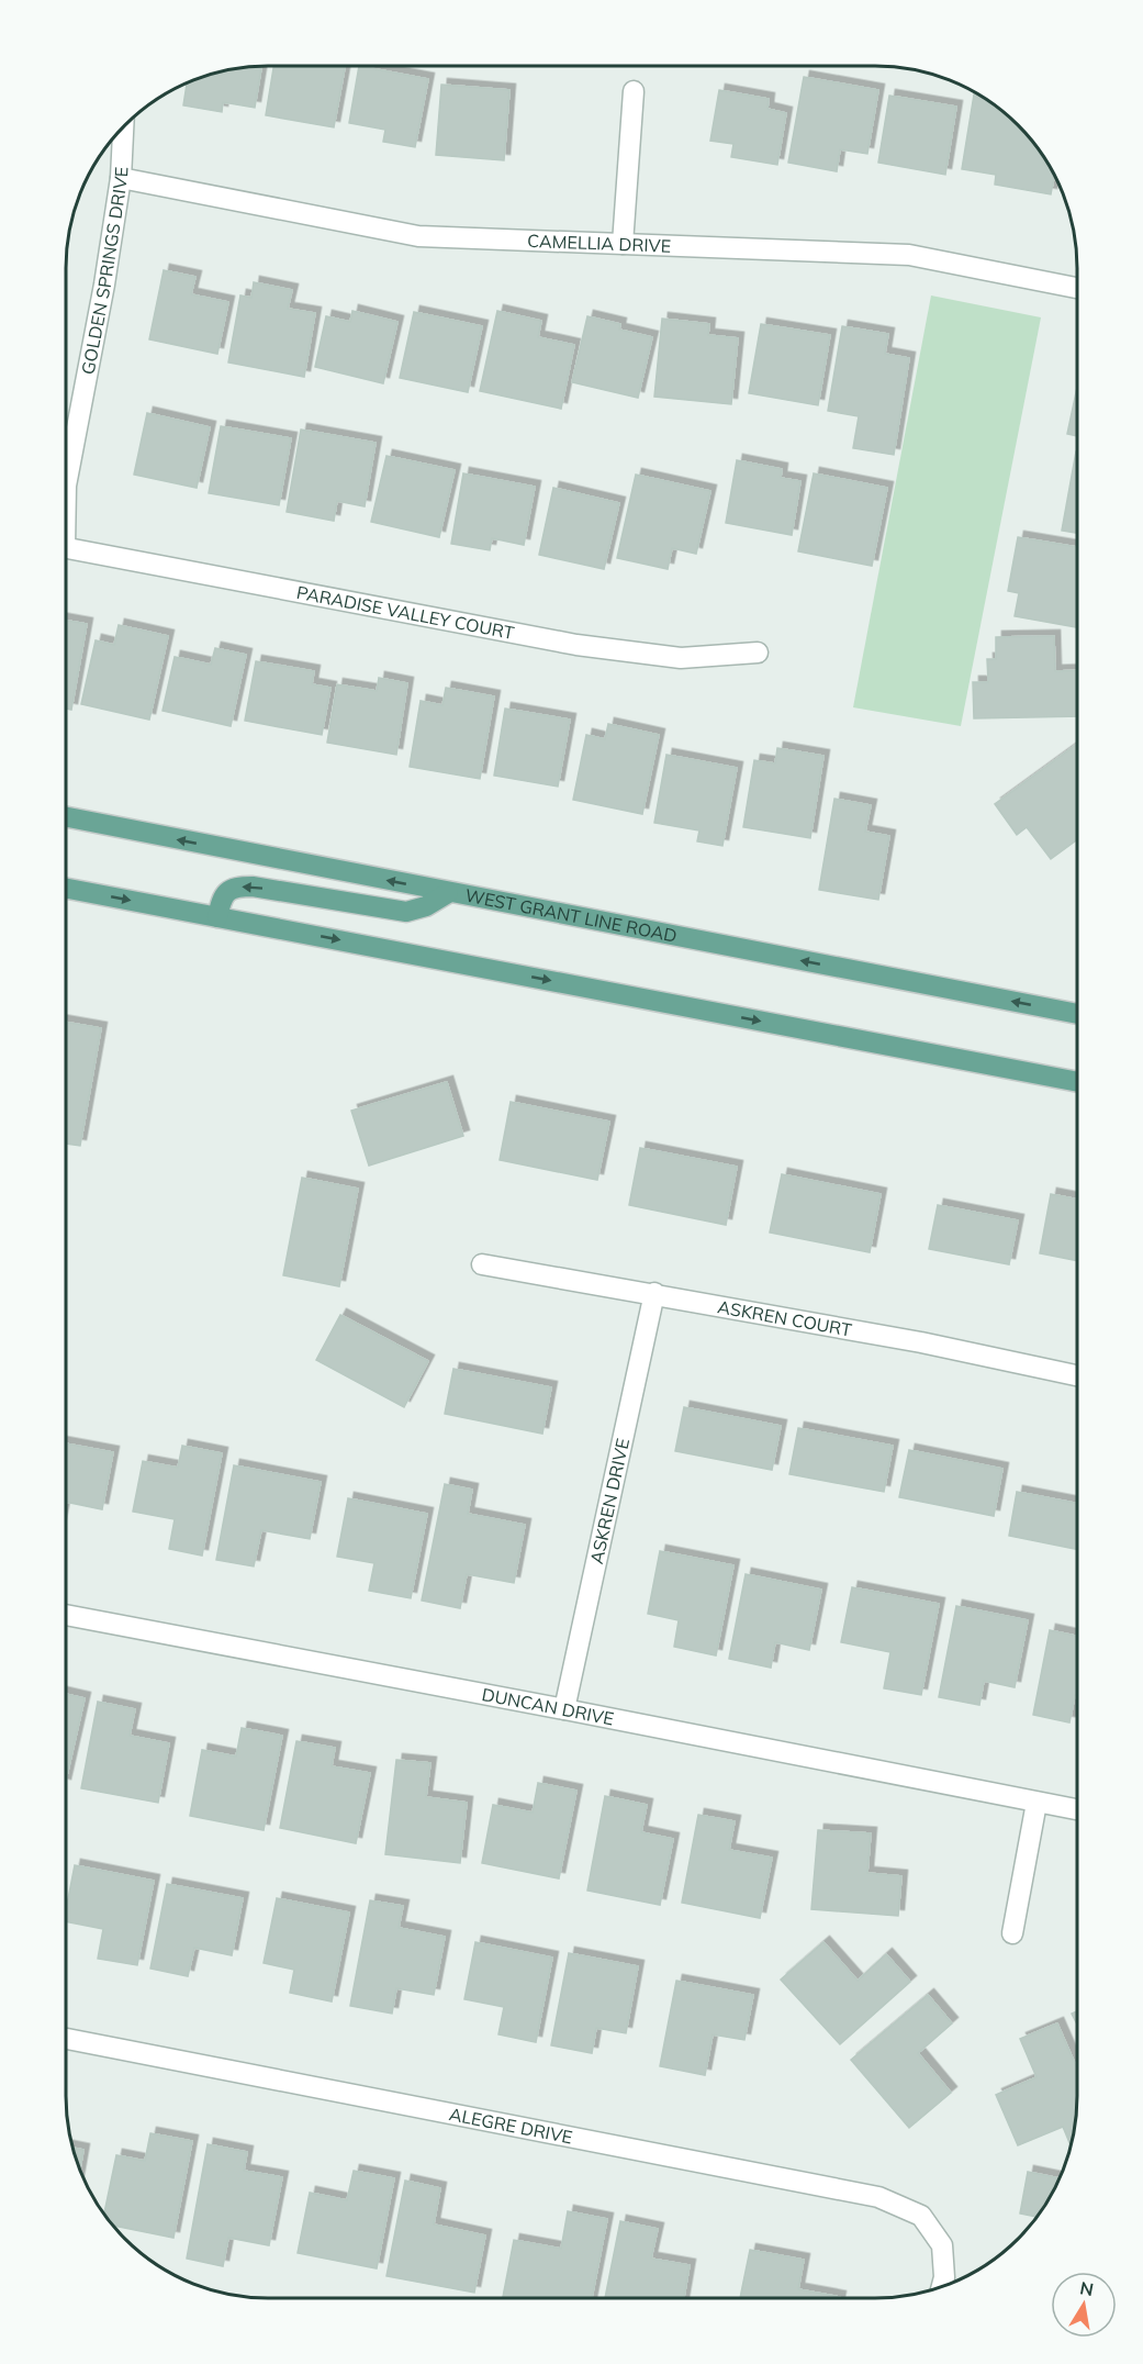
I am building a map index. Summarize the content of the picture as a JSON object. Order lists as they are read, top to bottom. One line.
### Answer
{"streets":{"main road":["WEST GRANT LINE ROAD"],"street":["CAMELLIA DRIVE","GOLDEN SPRINGS DRIVE","PARADISE VALLEY COURT","ASKREN COURT","ASKREN DRIVE","DUNCAN DRIVE","ALEGRE DRIVE"]},"crossings":[["CAMELLIA DRIVE","GOLDEN SPRINGS DRIVE"],["ASKREN COURT","ASKREN DRIVE"],["ASKREN DRIVE","DUNCAN DRIVE"]],"north":"top"}
